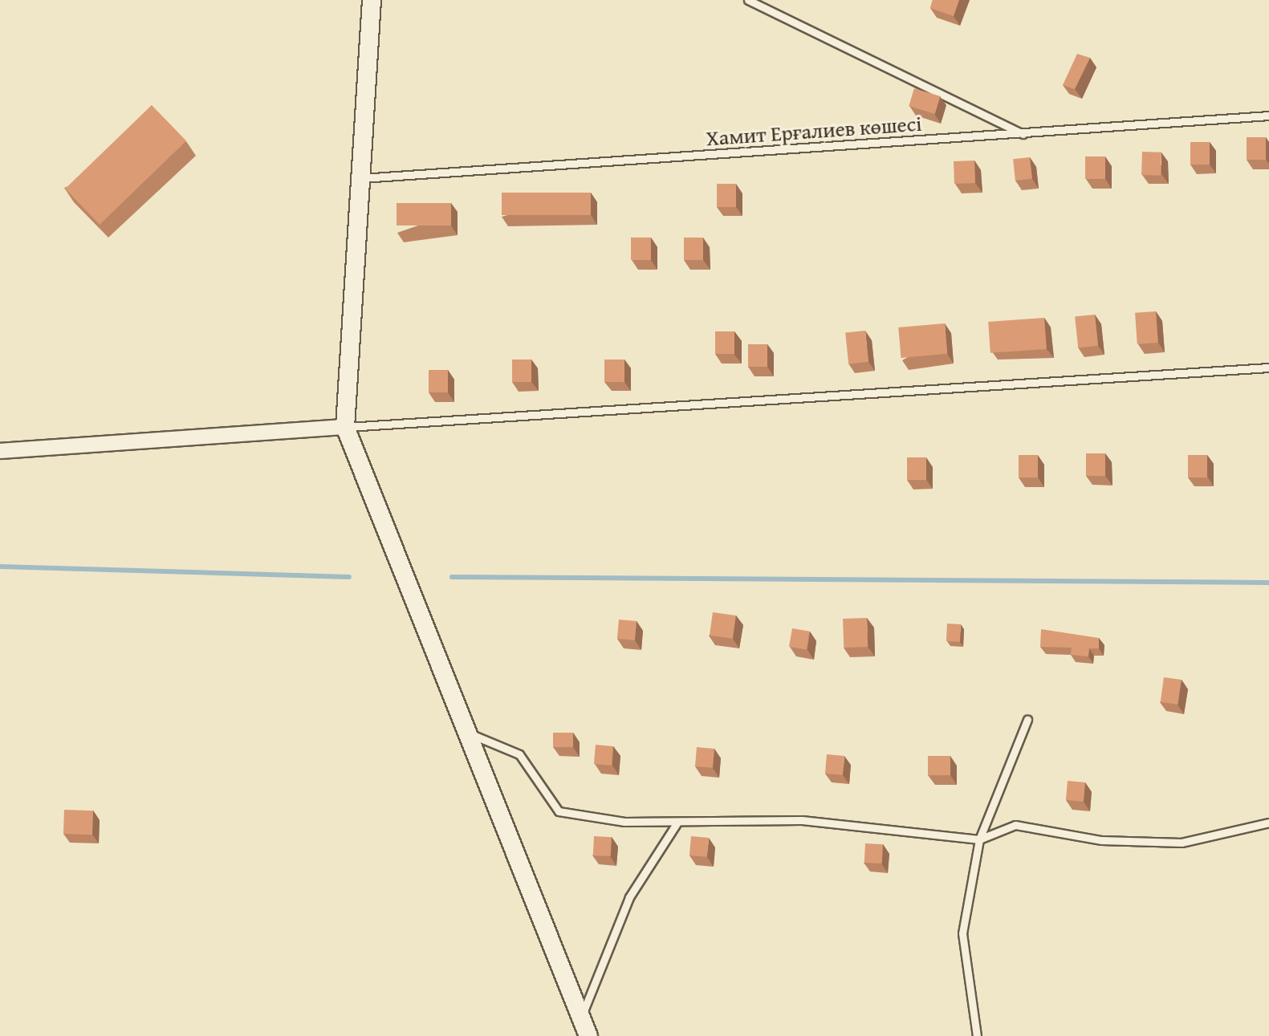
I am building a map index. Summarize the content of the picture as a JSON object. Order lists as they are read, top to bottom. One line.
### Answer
{"streets":{"lane":["Хамит Ерғалиев көшесі"]}}
